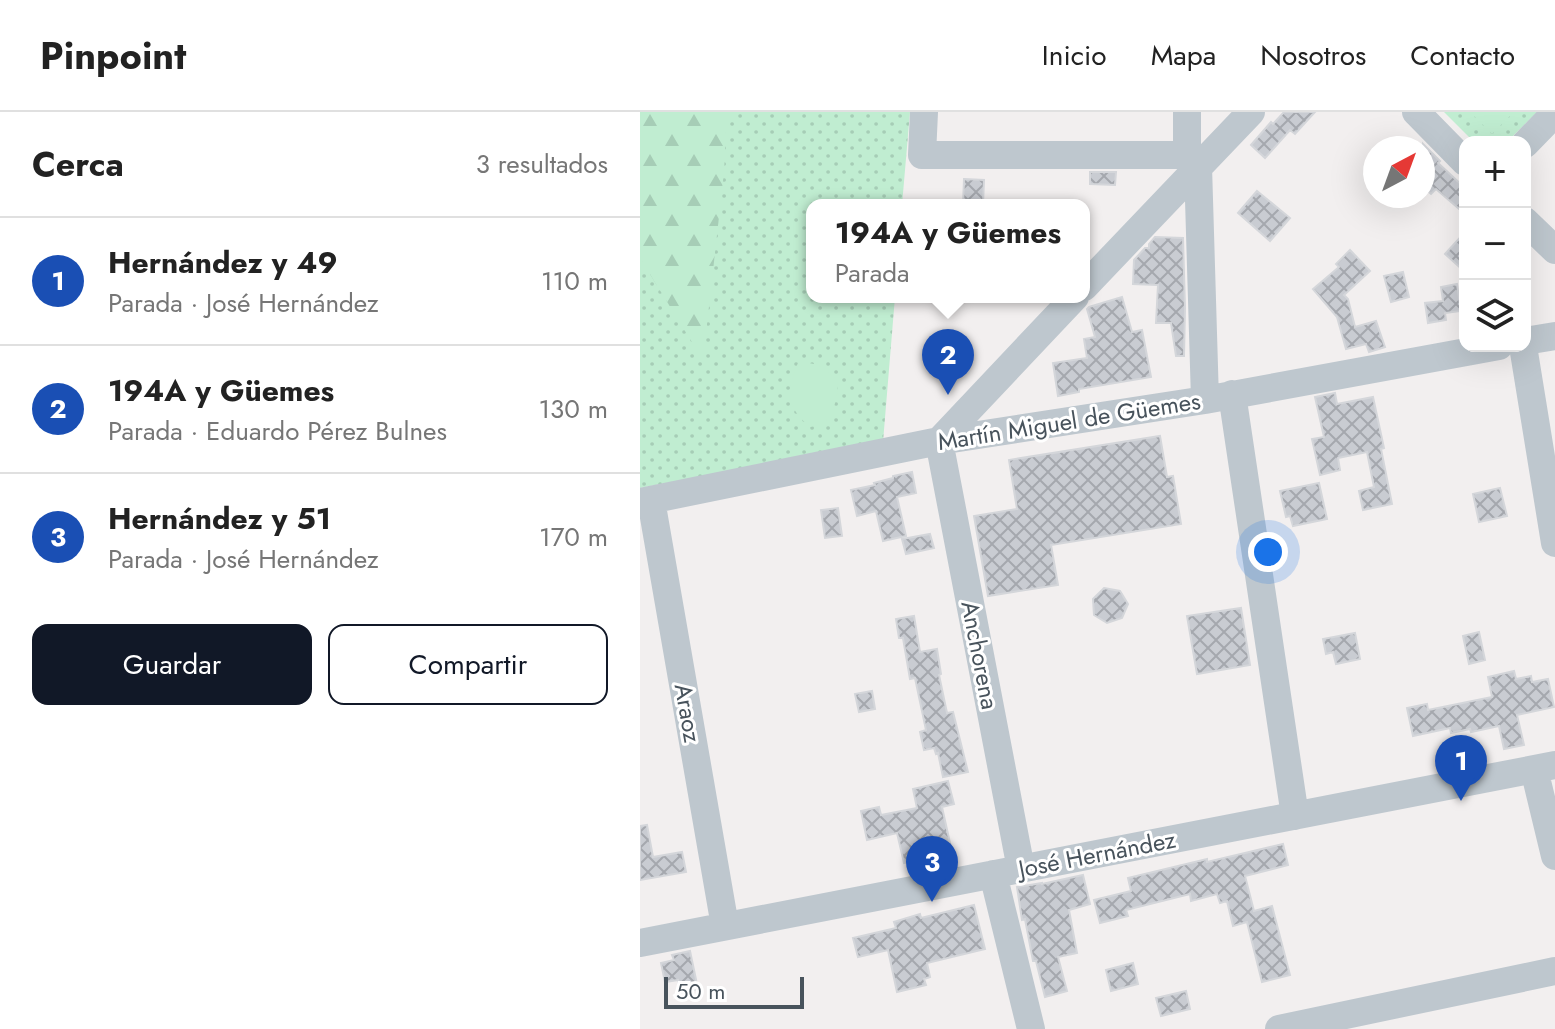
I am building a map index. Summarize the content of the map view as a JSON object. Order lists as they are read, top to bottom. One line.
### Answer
{"streets":{"street":["Martín Miguel de Güemes","Anchorena","Araoz","José Hernández"]},"crossings":[["Martín Miguel de Güemes","Anchorena"],["Martín Miguel de Güemes","Araoz"],["Anchorena","José Hernández"],["Araoz","José Hernández"]],"scale_bar":"50 m","north":"top right","page":{"header":"Pinpoint","nav":["Inicio","Mapa","Nosotros","Contacto"],"heading":["Cerca","3 resultados"],"map_buttons":["+","−"],"popup":["194A y Güemes","Parada"],"list":[{"mark":"1","name":"Hernández y 49","note":"Parada · José Hernández","value":"110 m"},{"mark":"2","name":"194A y Güemes","note":"Parada · Eduardo Pérez Bulnes","value":"130 m"},{"mark":"3","name":"Hernández y 51","note":"Parada · José Hernández","value":"170 m"}],"pins":["2","1","3"],"buttons":["Guardar","Compartir"],"scale":"50 m"}}
